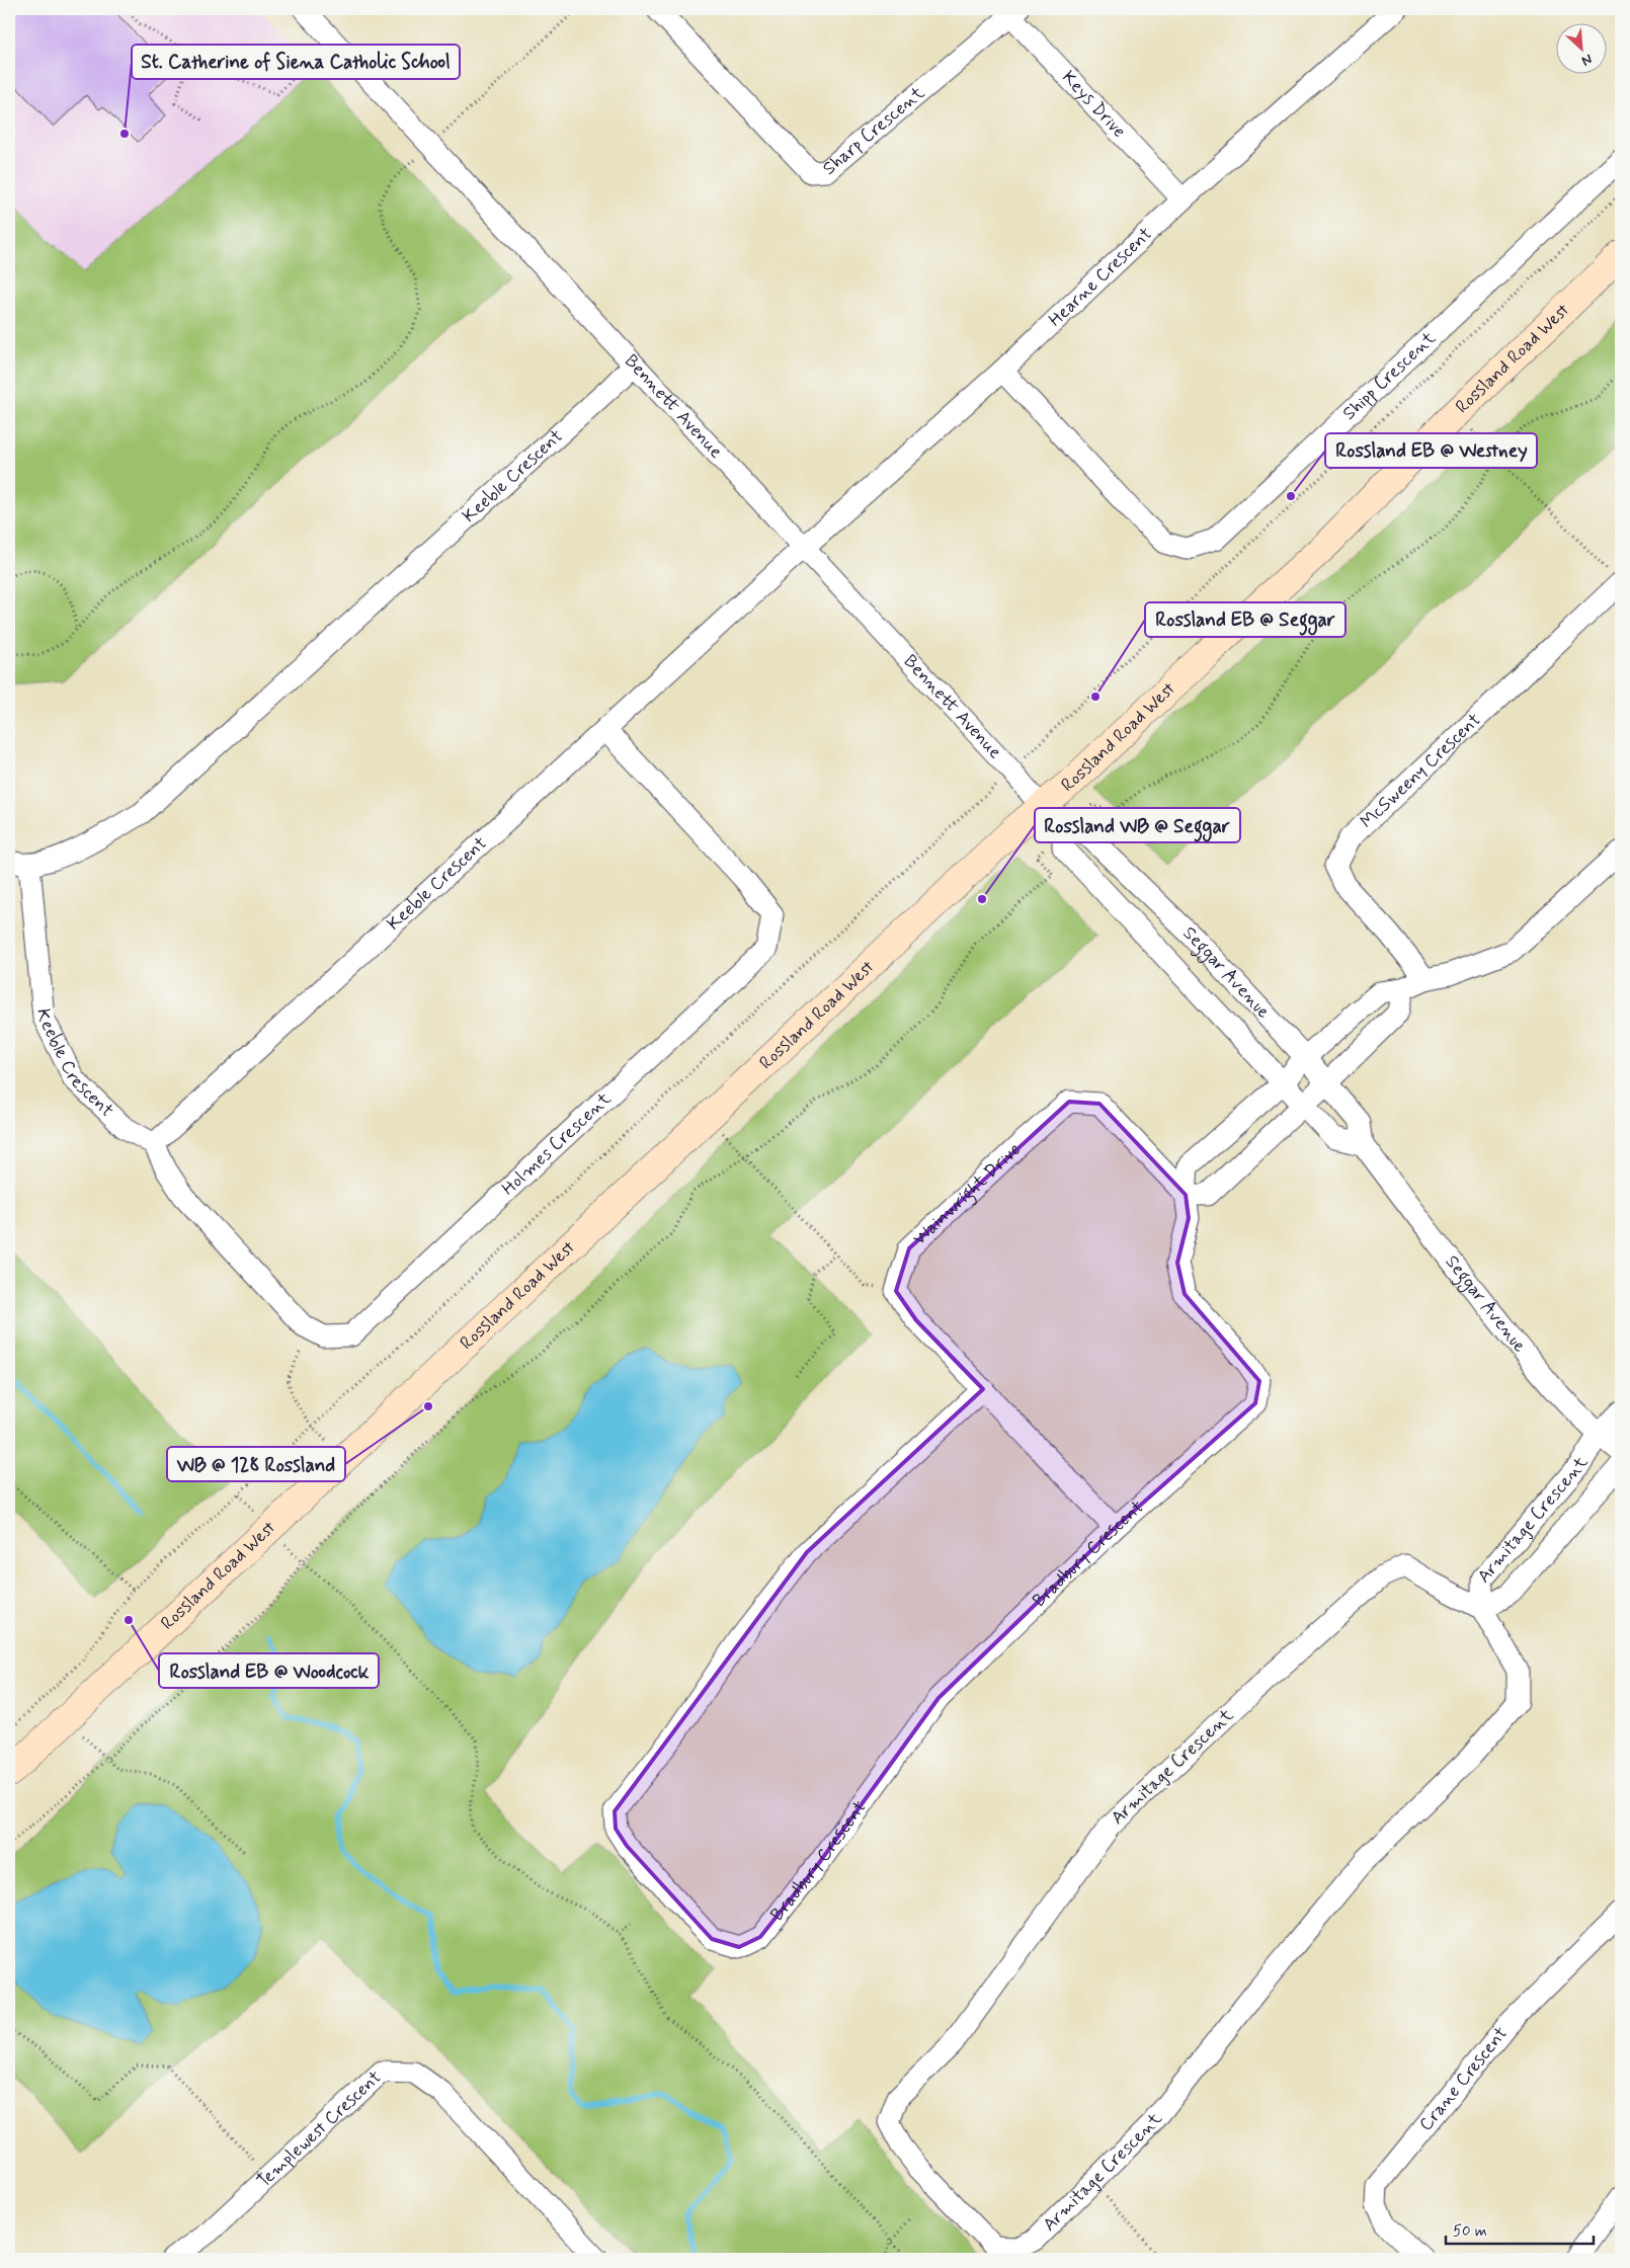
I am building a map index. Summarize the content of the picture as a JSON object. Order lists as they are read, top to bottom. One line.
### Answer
{"streets":{"main road":["Rossland Road West"],"street":["Keys Drive","Sharp Crescent","Hearne Crescent","Shipp Crescent","Bennett Avenue","Keeble Crescent","McSweeny Crescent","Seggar Avenue","Holmes Crescent","Wainwright Drive","Armitage Crescent","Bradbury Crescent","Crane Crescent","Templewest Crescent"]},"crossings":[["Keys Drive","Sharp Crescent"],["Keys Drive","Hearne Crescent"],["Hearne Crescent","Shipp Crescent"],["Hearne Crescent","Bennett Avenue"],["Hearne Crescent","Keeble Crescent"],["Rossland Road West","Bennett Avenue"],["Rossland Road West","Seggar Avenue"],["Bennett Avenue","Keeble Crescent"],["Bennett Avenue","Seggar Avenue"],["Keeble Crescent","Holmes Crescent"],["Seggar Avenue","Armitage Crescent"],["Seggar Avenue","Bradbury Crescent"],["Wainwright Drive","Bradbury Crescent"]],"places":["St. Catherine of Siena Catholic School","Rossland EB @ Westney","Rossland EB @ Seggar","Rossland WB @ Seggar","WB @ 128 Rossland","Rossland EB @ Woodcock"],"scale_bar":"50 m","north":"bottom right"}
